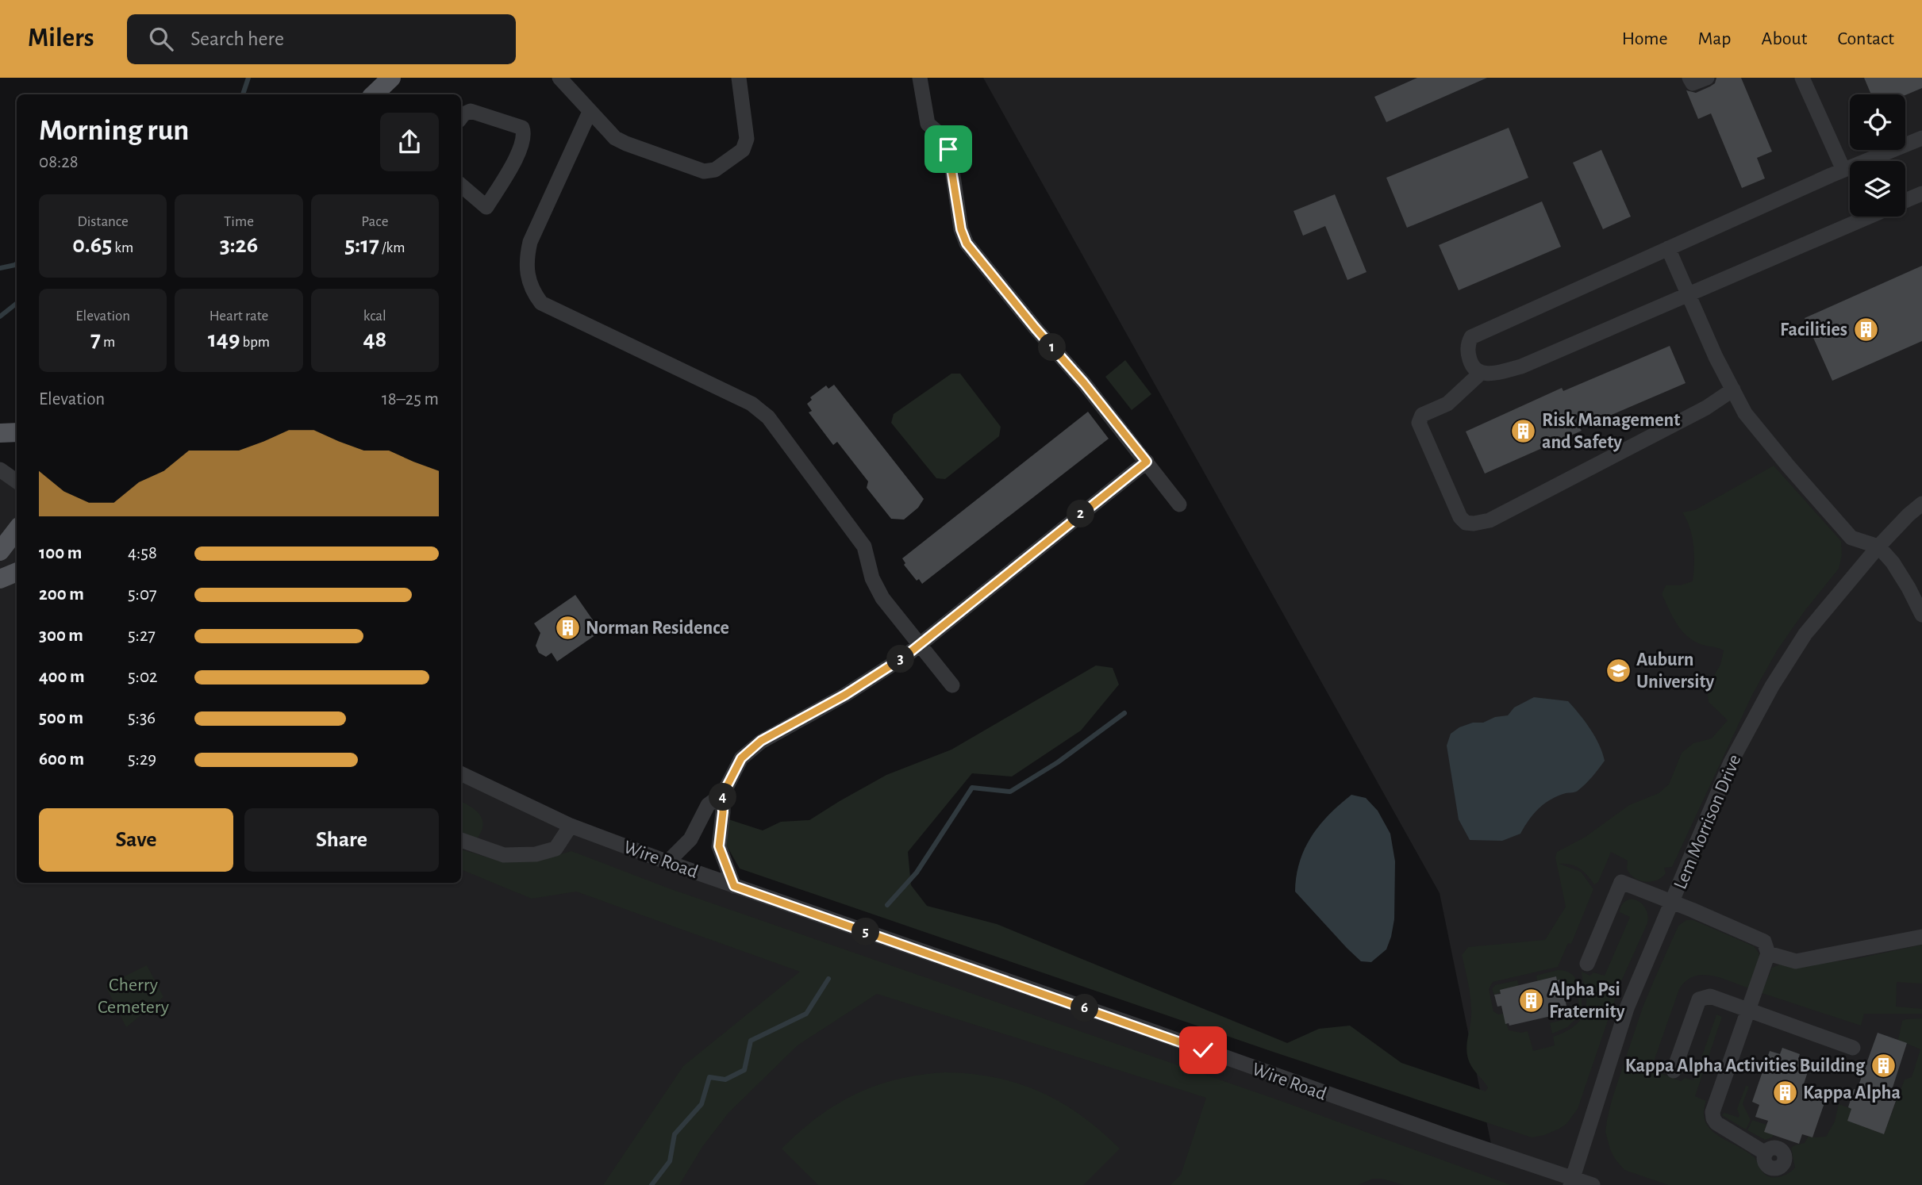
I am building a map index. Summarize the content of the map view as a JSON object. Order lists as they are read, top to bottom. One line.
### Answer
{"streets":{"street":["Lem Morrison Drive","Wire Road"]},"crossings":[["Lem Morrison Drive","Wire Road"]],"parks":["Cherry Cemetery"],"places":{"building":["Facilities","Risk Management and Safety","Norman Residence","Alpha Psi Fraternity","Kappa Alpha Activities Building","Kappa Alpha"],"school or university":["Auburn University"]},"page":{"header":"Milers","search":"Search here","nav":["Home","Map","About","Contact"],"heading":["Morning run","08:28"],"stats":[["Distance","0.65 km"],["Time","3:26"],["Pace","5:17 /km"],["Elevation","7 m"],["Heart rate","149 bpm"],["kcal","48"]],"pins":["1","2","3","4","5","6"],"chart":["Elevation","18–25 m"],"list":[{"name":"100 m","note":"4:58"},{"name":"200 m","note":"5:07"},{"name":"300 m","note":"5:27"},{"name":"400 m","note":"5:02"},{"name":"500 m","note":"5:36"},{"name":"600 m","note":"5:29"}],"buttons":["Save","Share"]}}
